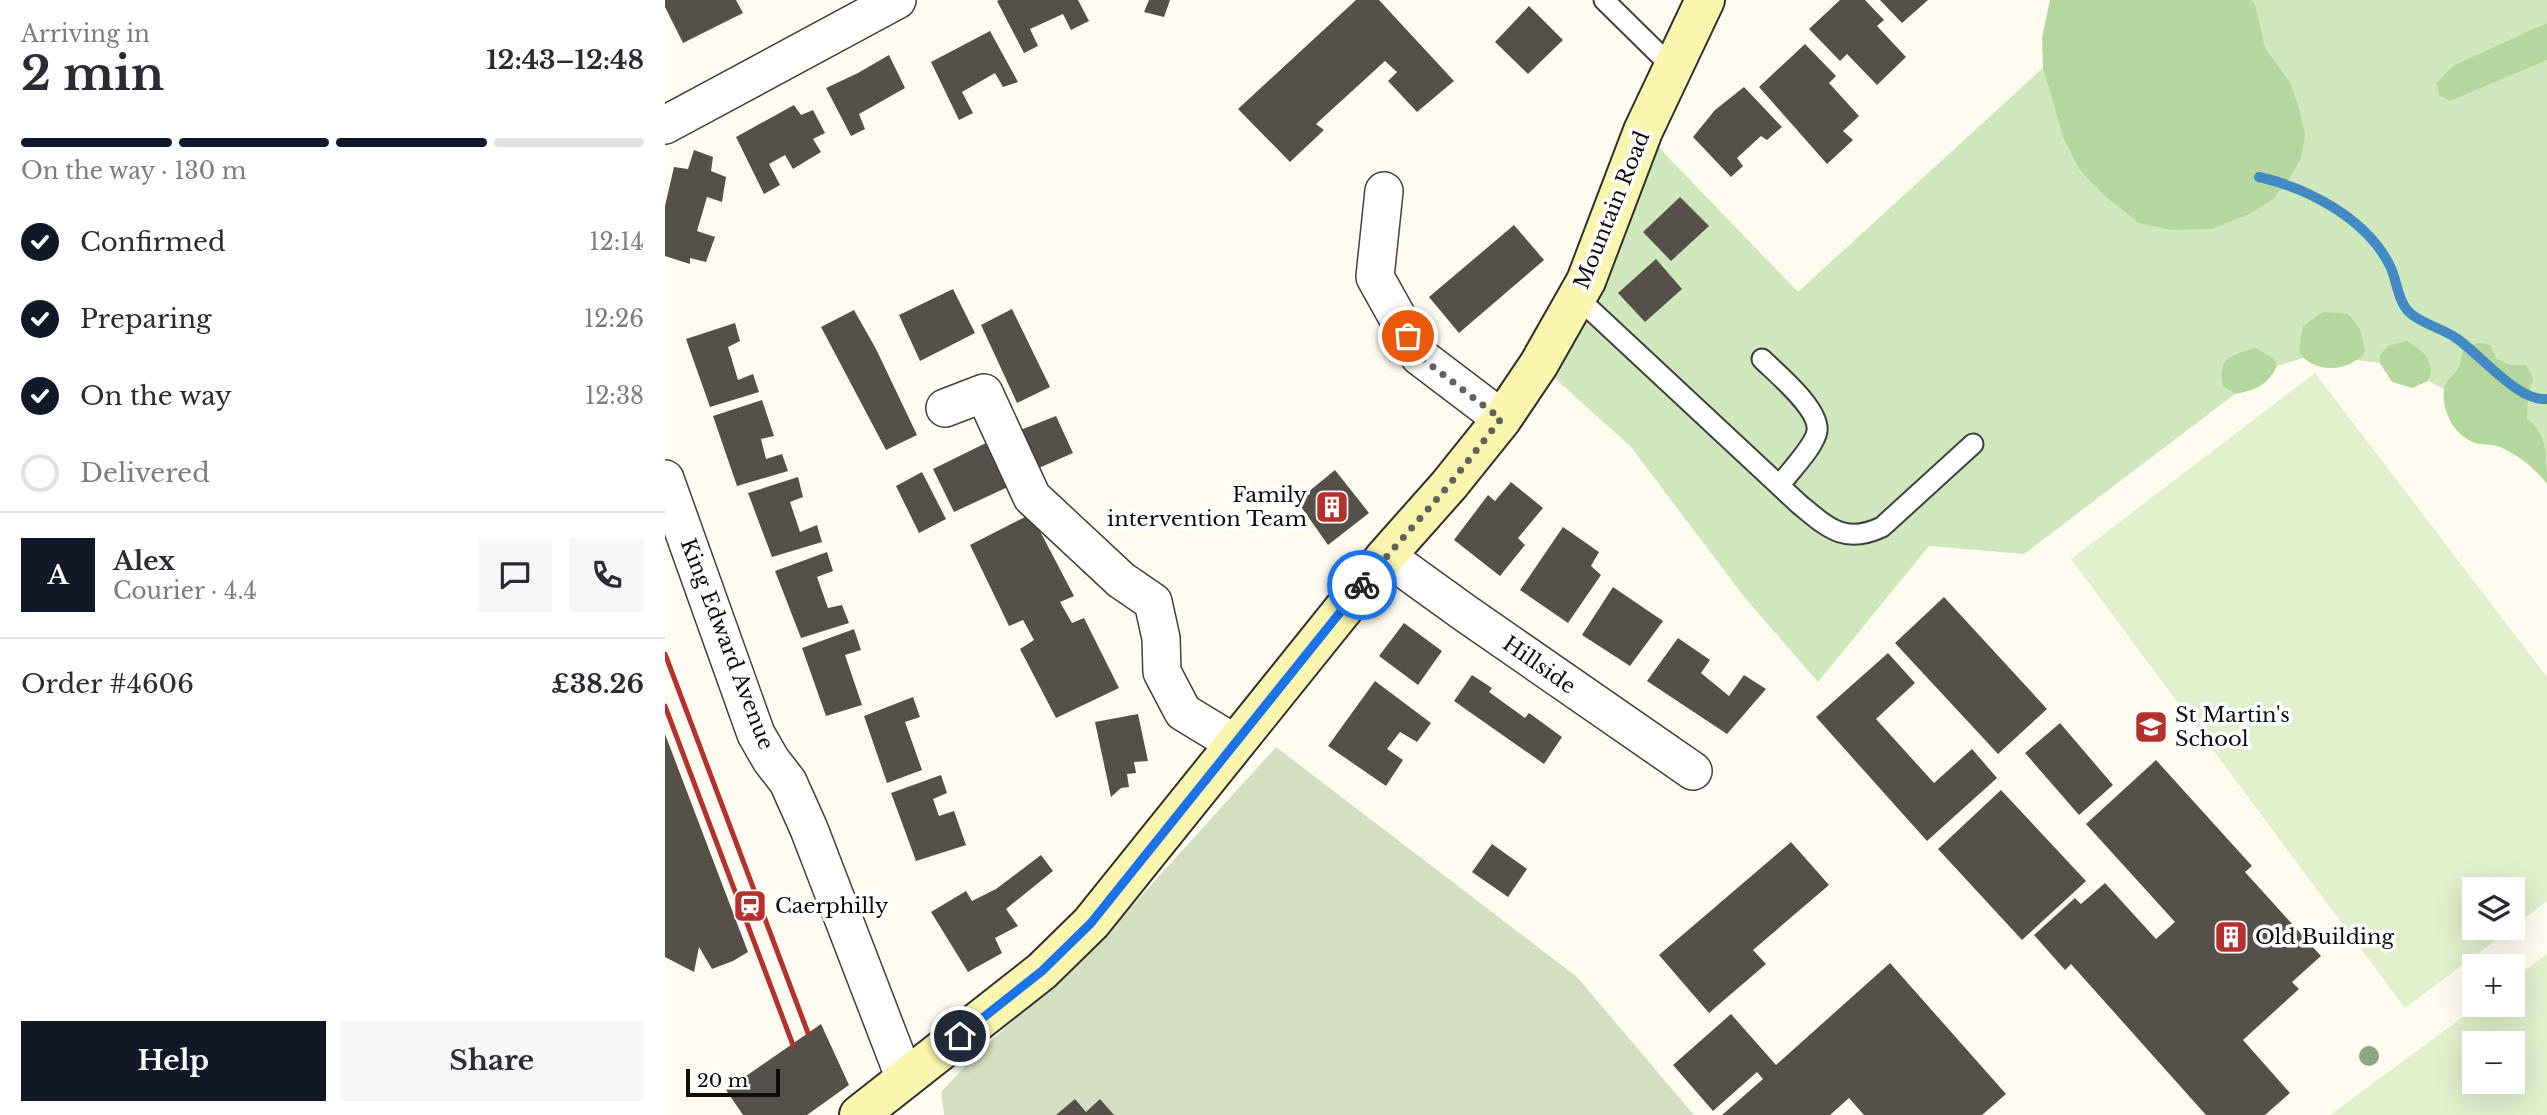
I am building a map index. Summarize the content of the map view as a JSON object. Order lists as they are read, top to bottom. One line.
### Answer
{"streets":{"main road":["Mountain Road"],"street":["King Edward Avenue","Hillside"]},"crossings":[["Mountain Road","King Edward Avenue"],["Mountain Road","Hillside"]],"places":{"building":["Family intervention Team","Old Building"],"school or university":["St Martin's School"],"station":["Caerphilly"]},"scale_bar":"20 m","page":{"heading":["2 min","Arriving in","12:43–12:48"],"panel":["Alex","Courier · 4.4","Order #4606","£38.26"],"bar":"On the way · 130 m","list":[["Confirmed","12:14"],["Preparing","12:26"],["On the way","12:38"],"Delivered"],"round":"A","map_buttons":["+","−"],"buttons":["Help","Share"],"scale":"20 m"}}
